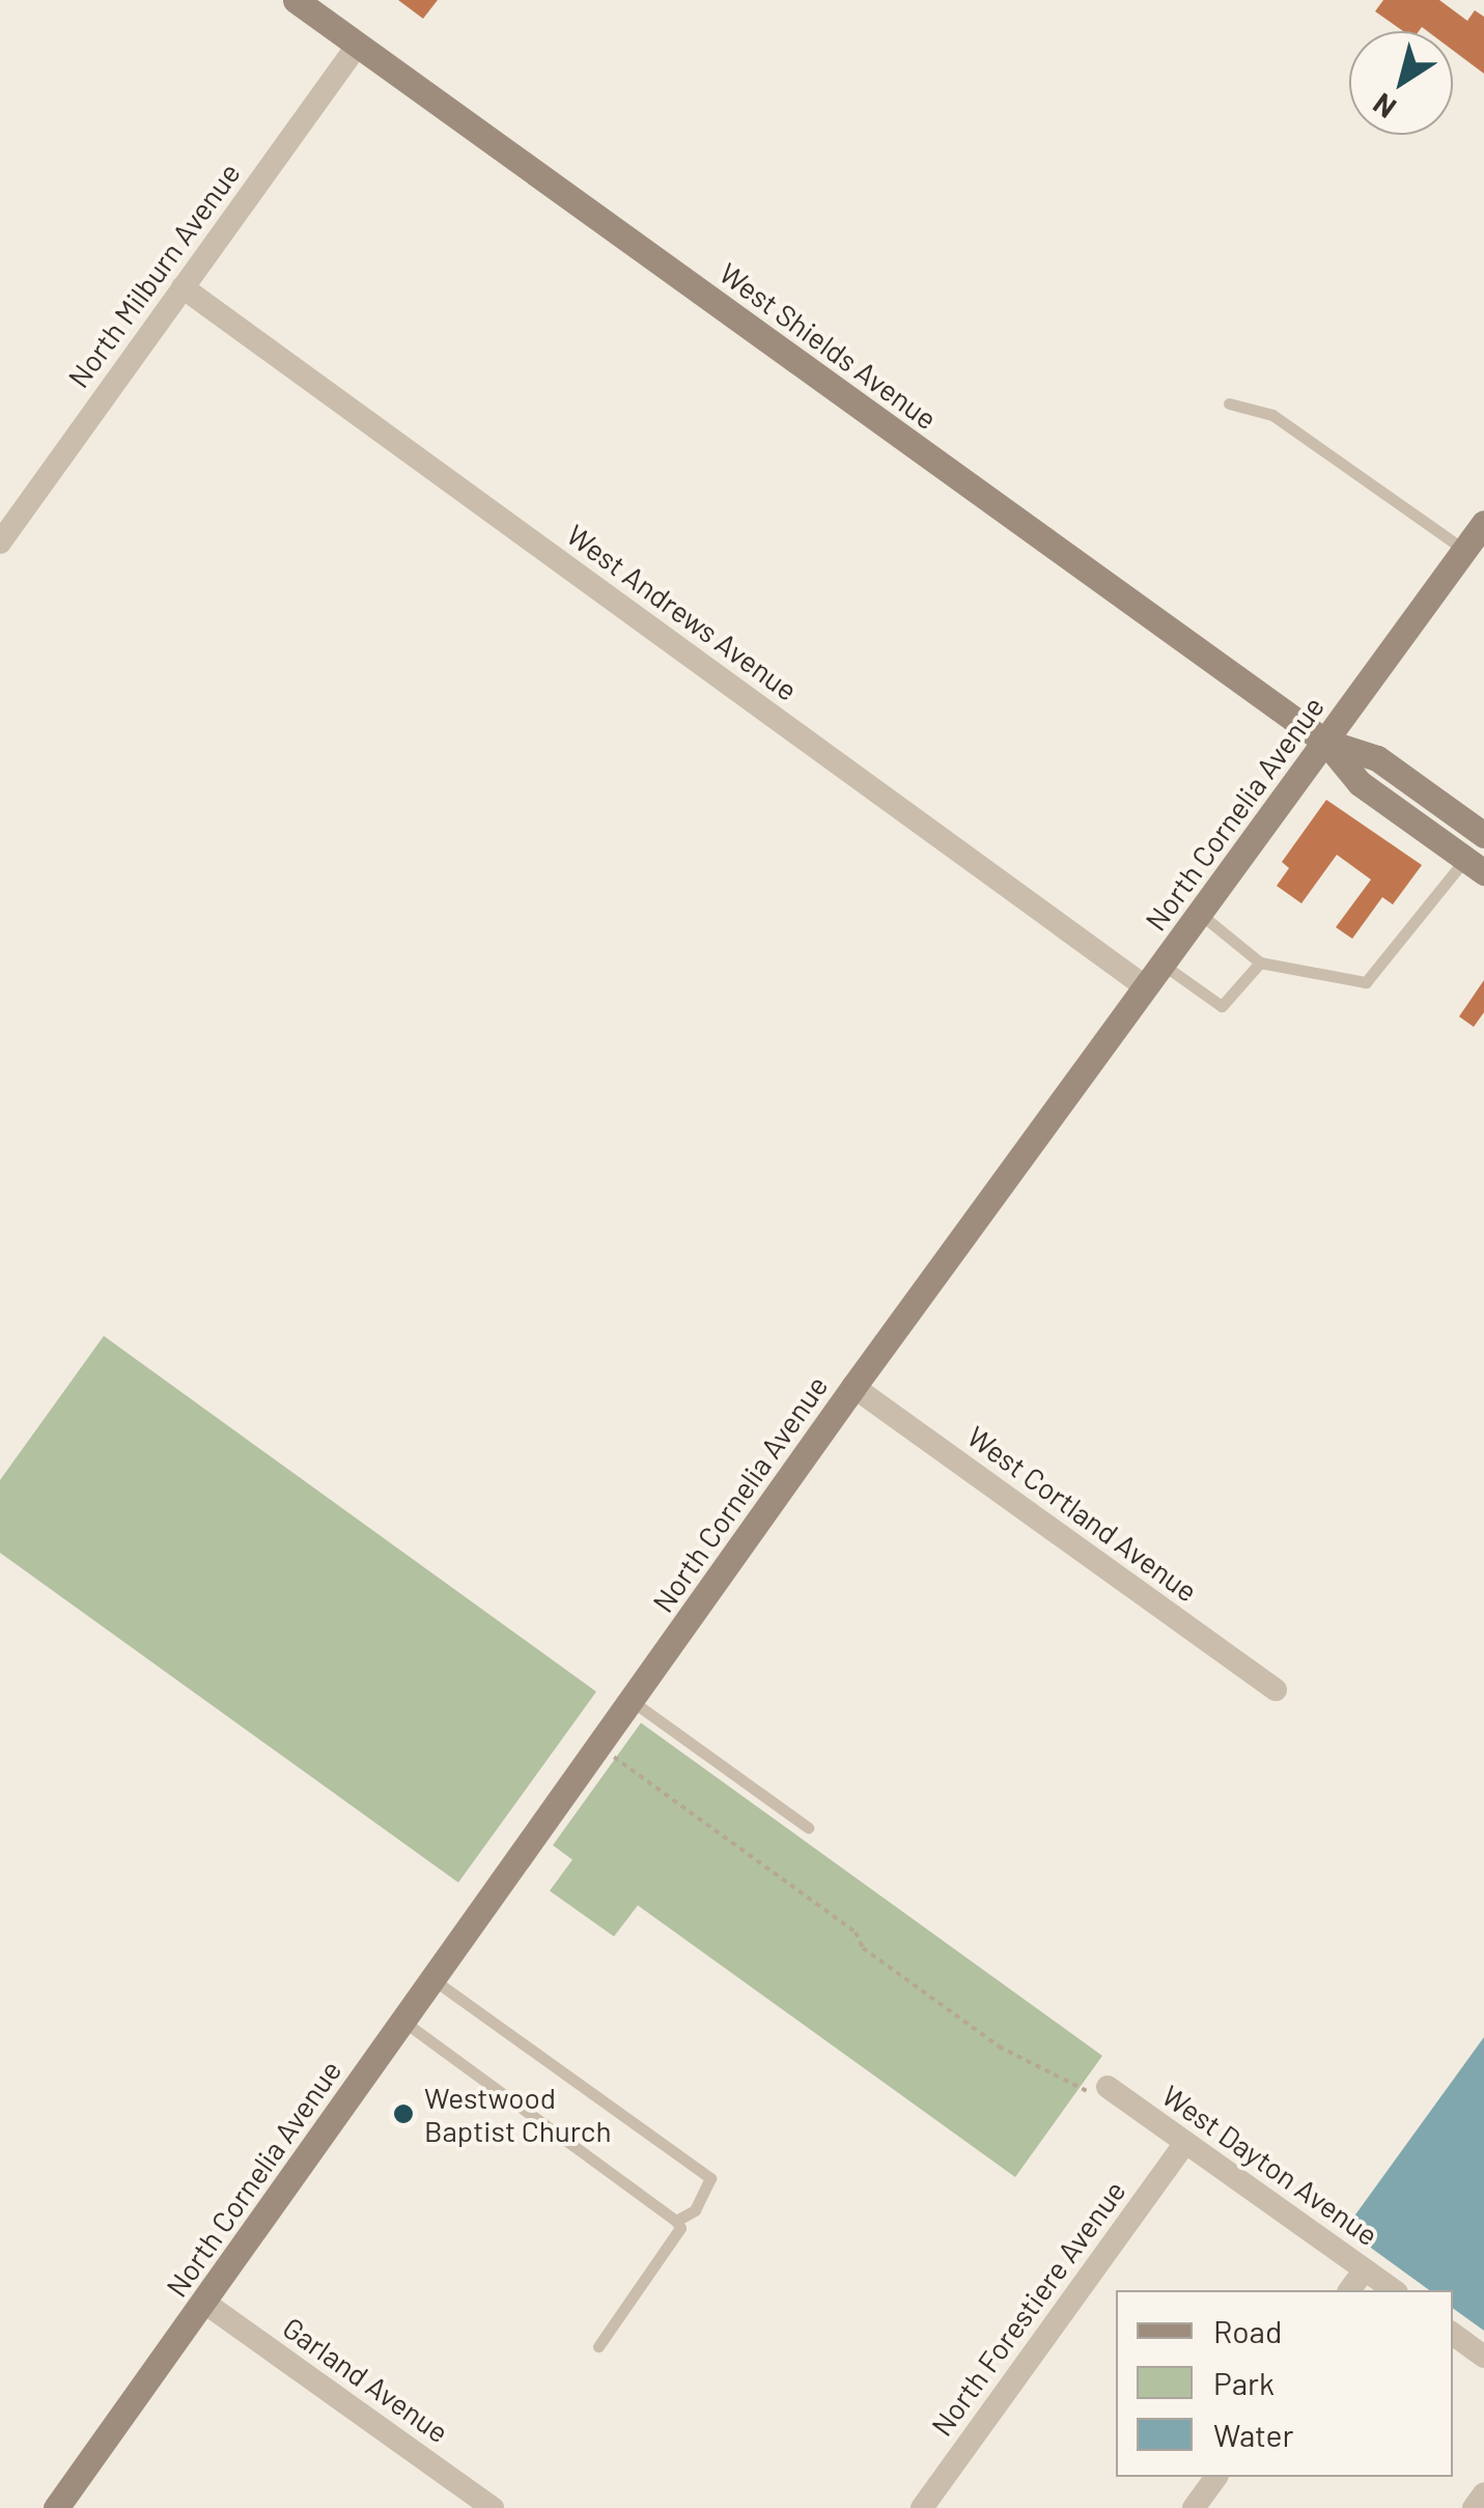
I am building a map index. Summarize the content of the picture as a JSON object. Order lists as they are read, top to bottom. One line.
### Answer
{"streets":{"street":["North Milburn Avenue","West Shields Avenue","West Andrews Avenue","North Cornelia Avenue","West Cortland Avenue","West Dayton Avenue","North Forestiere Avenue","Garland Avenue"]},"crossings":[["North Milburn Avenue","West Shields Avenue"],["North Milburn Avenue","West Andrews Avenue"],["West Shields Avenue","North Cornelia Avenue"],["West Andrews Avenue","North Cornelia Avenue"],["North Cornelia Avenue","West Cortland Avenue"],["North Cornelia Avenue","Garland Avenue"],["West Dayton Avenue","North Forestiere Avenue"]],"places":["Westwood Baptist Church"],"legend":["Road","Park","Water"],"north":"bottom left"}
